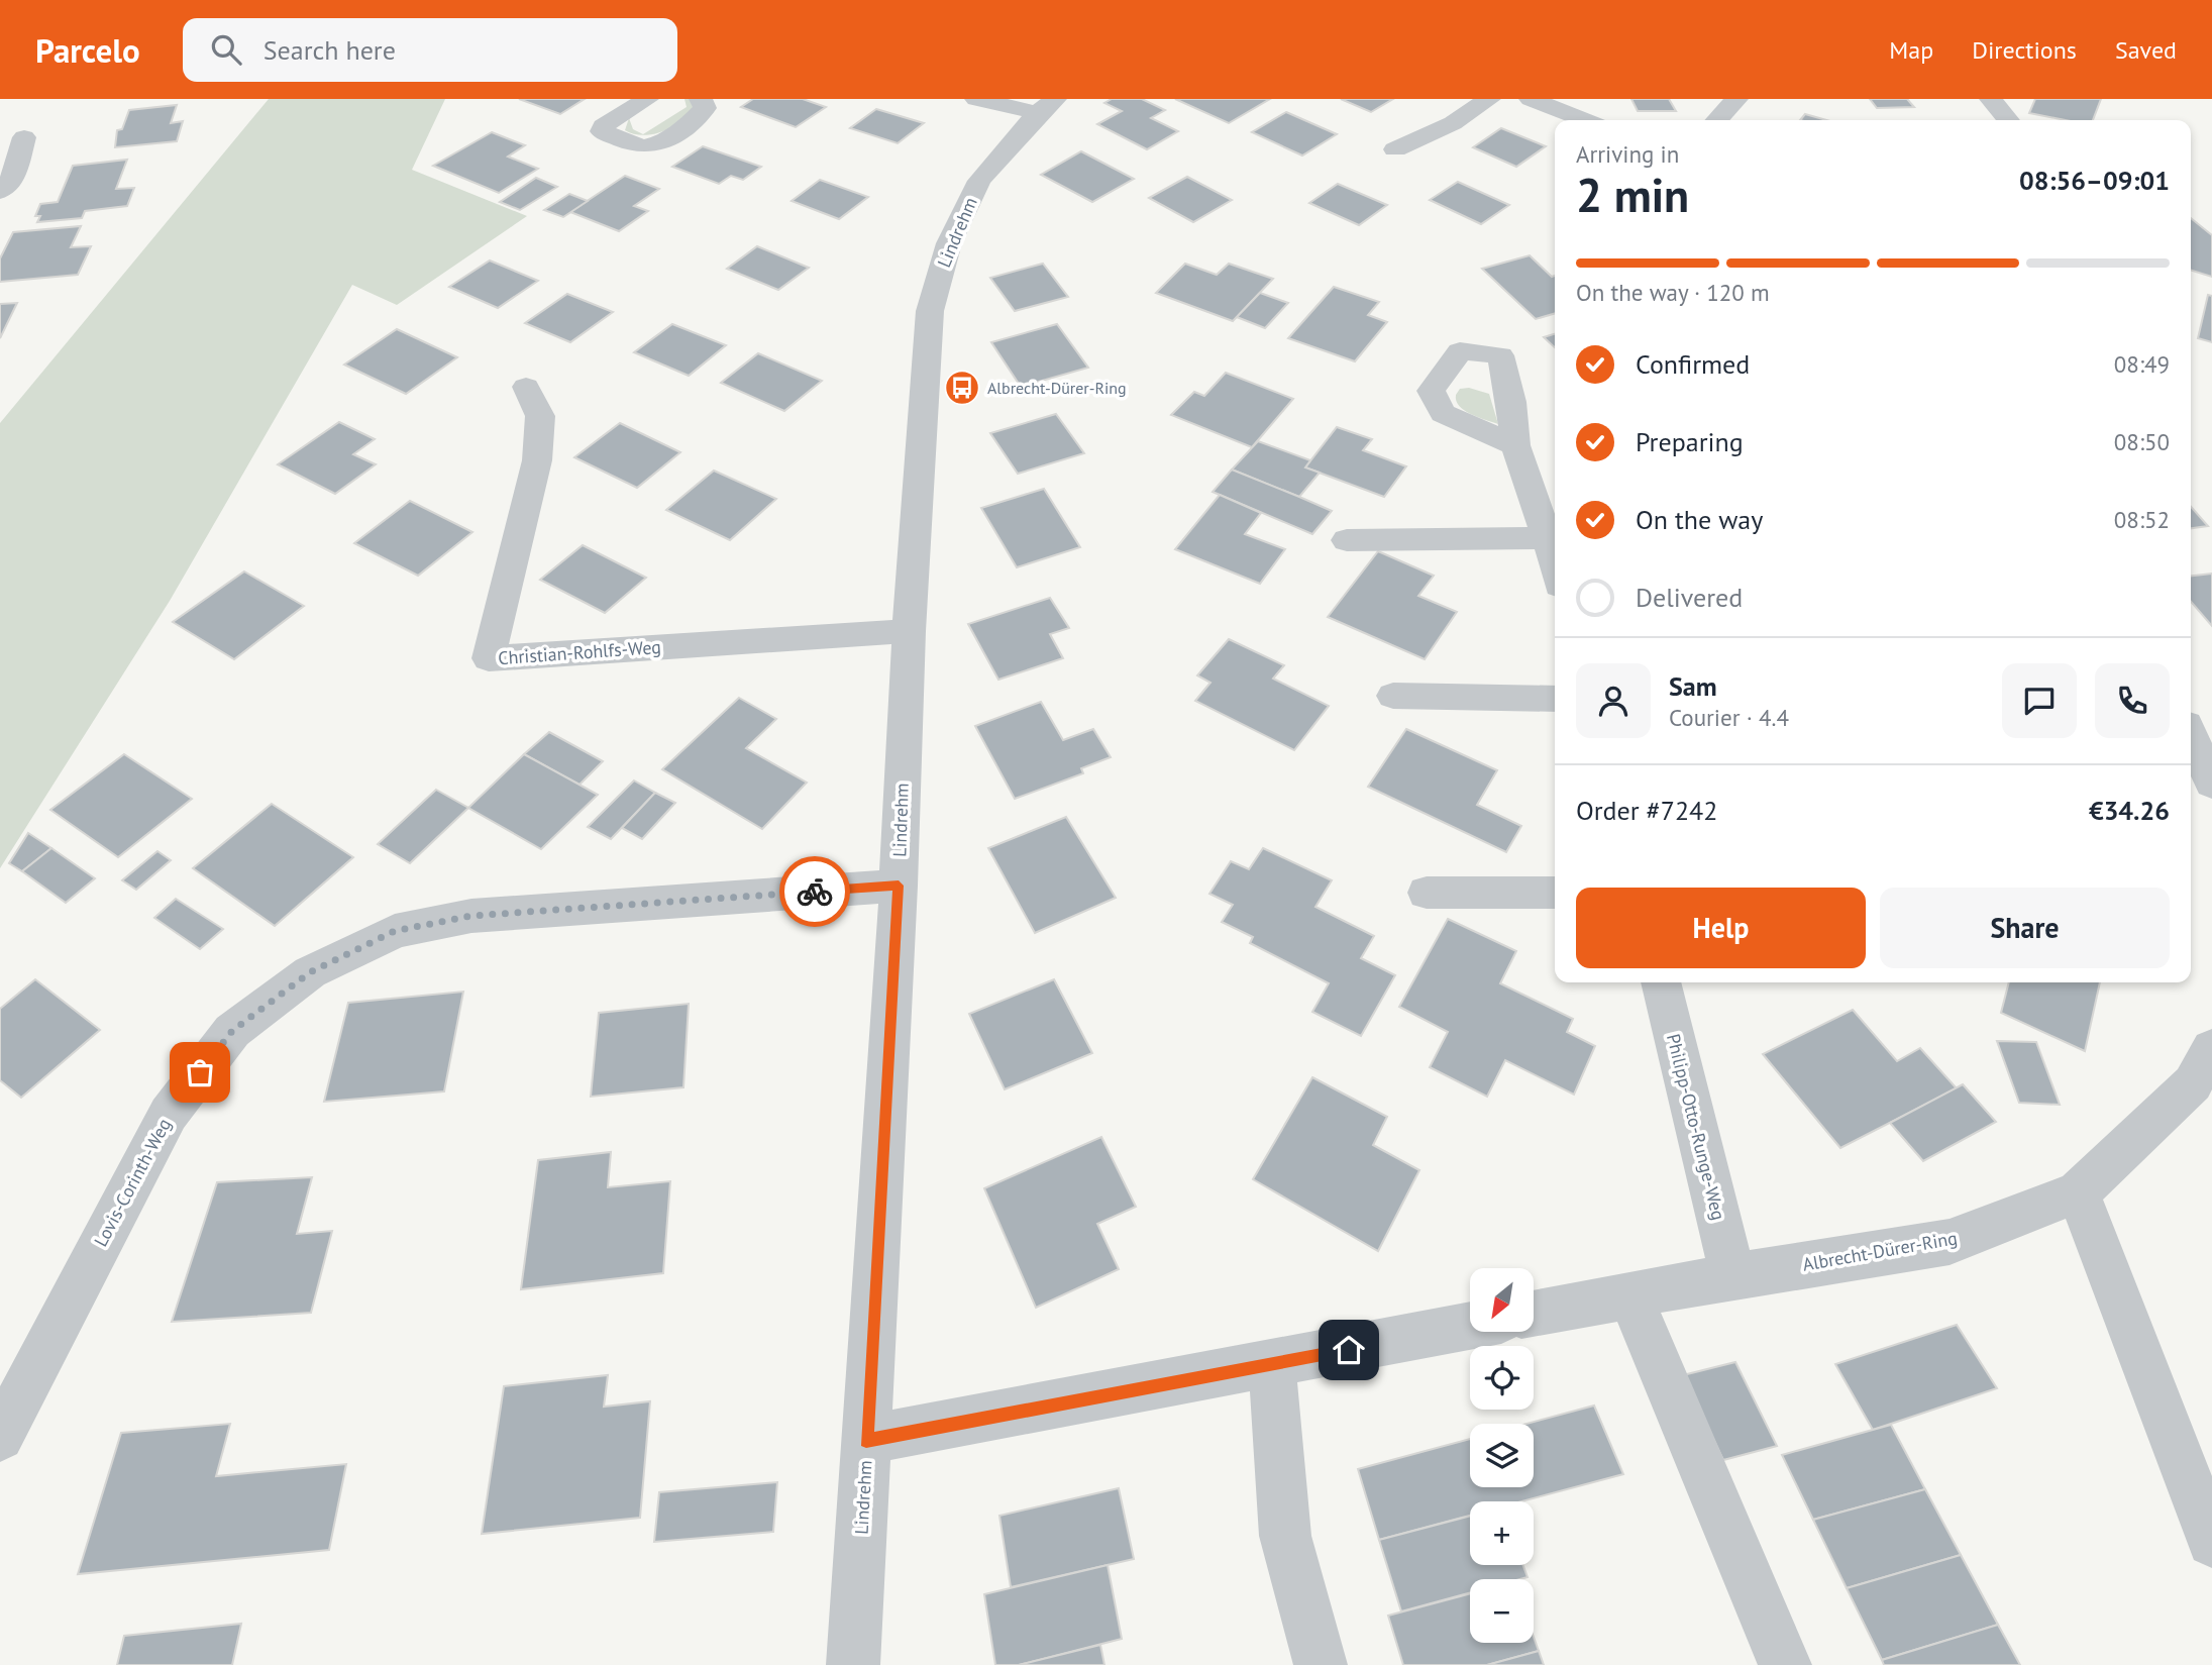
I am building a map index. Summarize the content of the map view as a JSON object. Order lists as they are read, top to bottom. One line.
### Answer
{"streets":{"street":["Lindrehm","Christian-Rohlfs-Weg","Philipp-Otto-Runge-Weg","Lovis-Corinth-Weg","Albrecht-Dürer-Ring"]},"crossings":[["Lindrehm","Christian-Rohlfs-Weg"],["Lindrehm","Lovis-Corinth-Weg"],["Philipp-Otto-Runge-Weg","Albrecht-Dürer-Ring"]],"places":{"bus stop":["Albrecht-Dürer-Ring"]},"north":"bottom left","page":{"header":"Parcelo","search":"Search here","nav":["Map","Directions","Saved"],"heading":["2 min","Arriving in","08:56–09:01"],"panel":["Sam","Courier · 4.4","Order #7242","€34.26"],"bar":"On the way · 120 m","list":[["Confirmed","08:49"],["Preparing","08:50"],["On the way","08:52"],"Delivered"],"buttons":["Help","Share"],"map_buttons":["+","−"]}}
